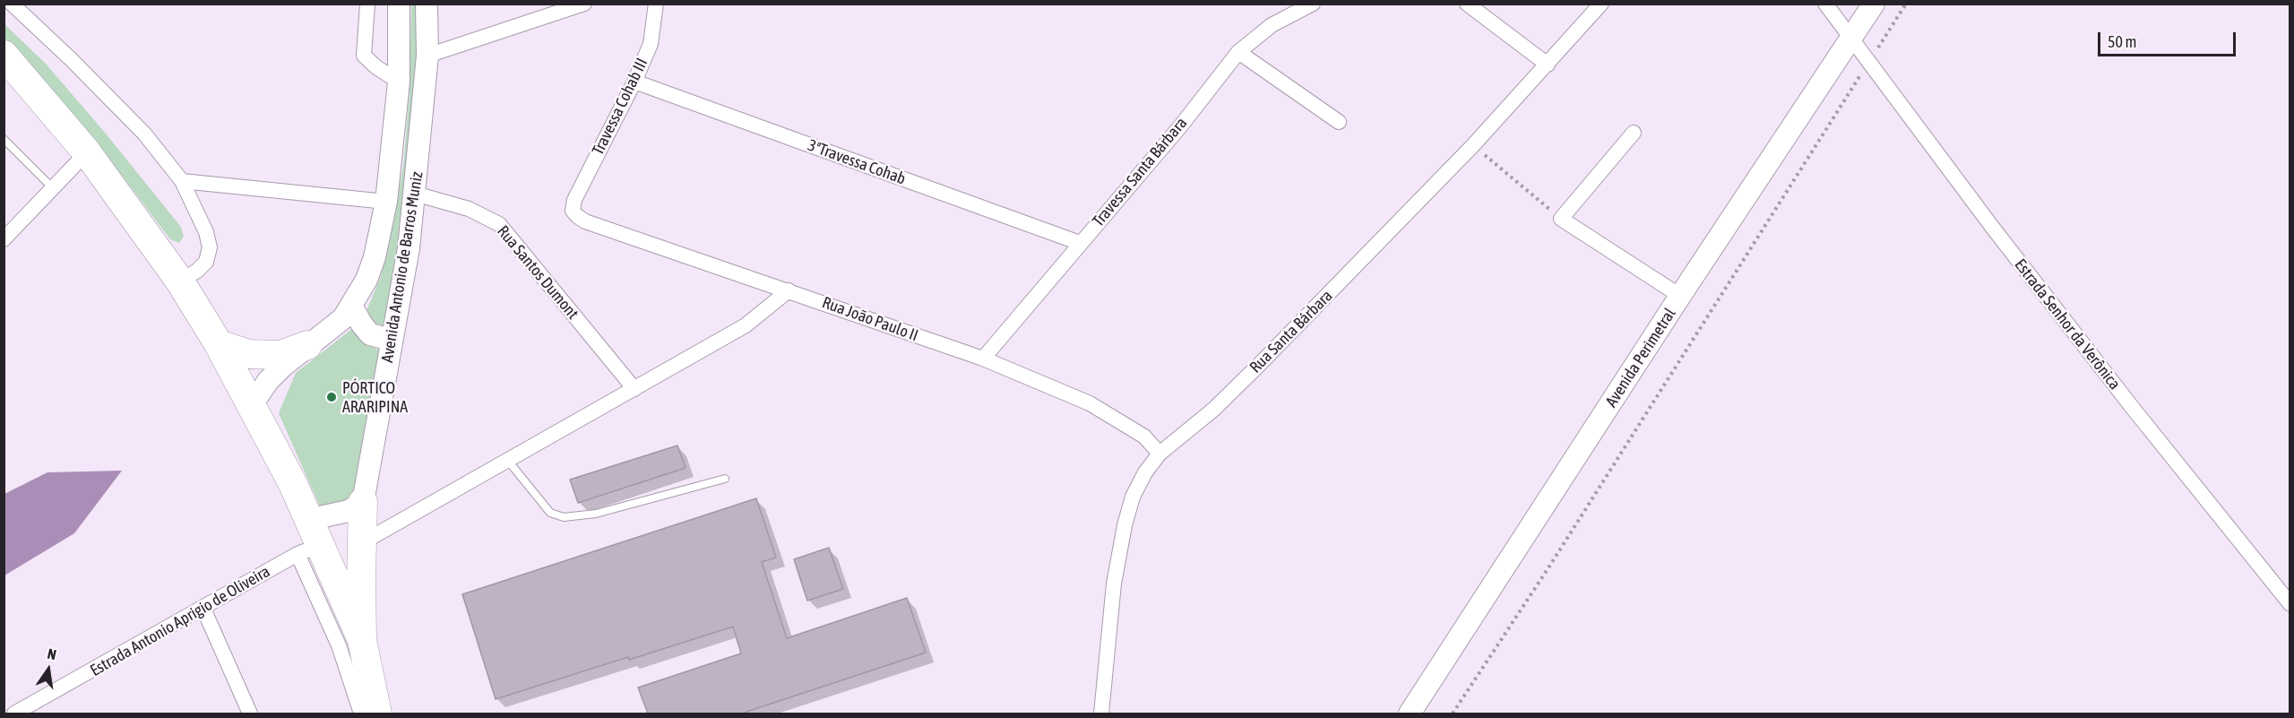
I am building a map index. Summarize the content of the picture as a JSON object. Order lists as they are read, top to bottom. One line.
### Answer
{"streets":{"main road":["Avenida Antonio de Barros Muniz","Avenida Perimetral"],"street":["Travessa Cohab III","3ªTravessa Cohab","Travessa Santa Bárbara","Rua Santos Dumont","Rua João Paulo II","Estrada Senhor da Verônica","Rua Santa Bárbara","Estrada Antonio Aprigio de Oliveira"]},"crossings":[["Travessa Cohab III","3ªTravessa Cohab"],["Travessa Cohab III","Rua João Paulo II"],["3ªTravessa Cohab","Travessa Santa Bárbara"],["Travessa Santa Bárbara","Rua João Paulo II"],["Avenida Antonio de Barros Muniz","Rua Santos Dumont"],["Rua João Paulo II","Rua Santa Bárbara"],["Estrada Senhor da Verônica","Avenida Perimetral"]],"places":["PÓRTICO ARARIPINA"],"scale_bar":"50 m","north":"top"}
